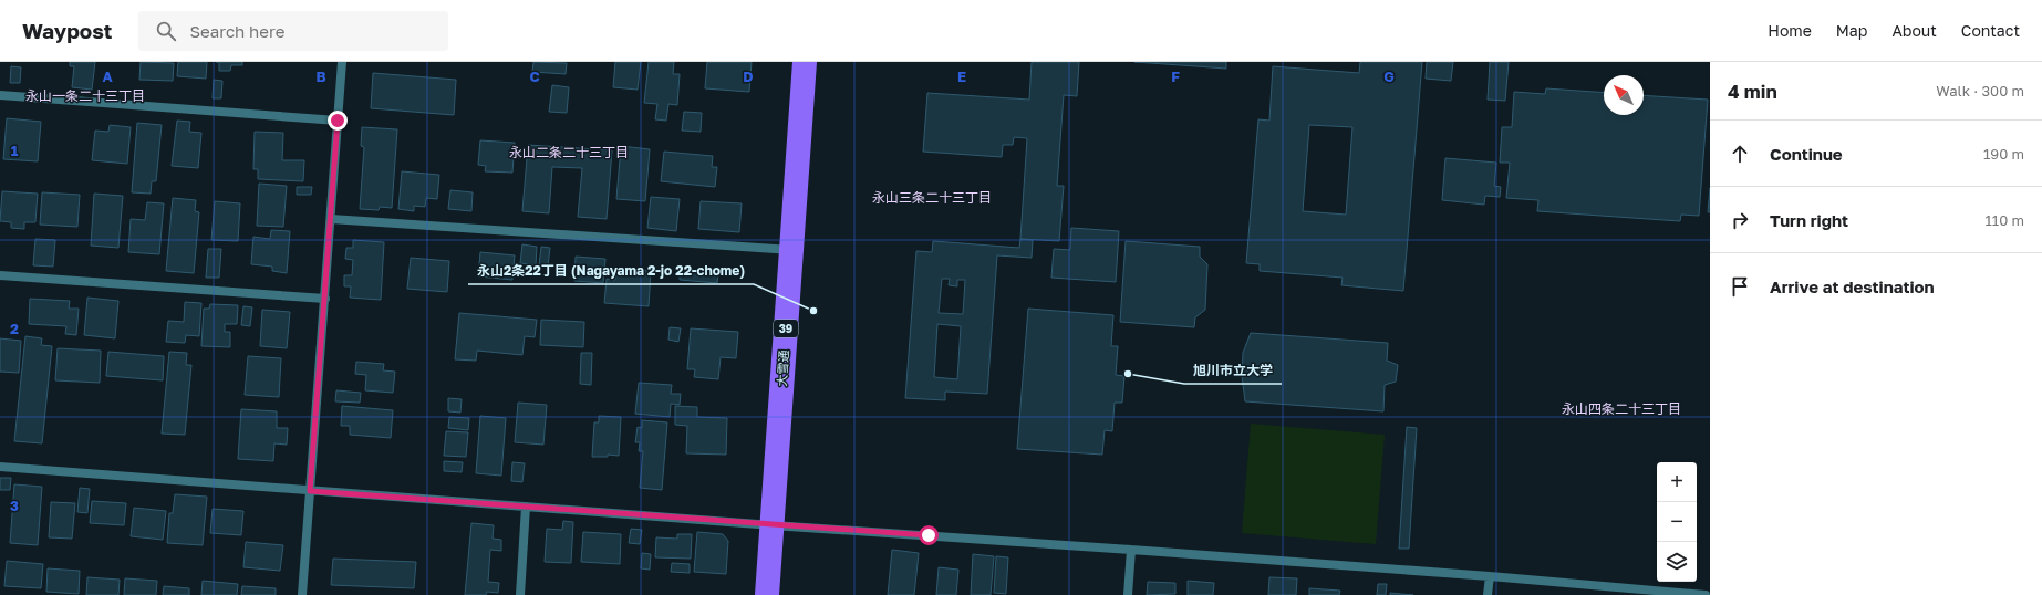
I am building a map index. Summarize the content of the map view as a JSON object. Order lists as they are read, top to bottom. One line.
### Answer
{"streets":{"highway":["39","大雪通"]},"districts":["永山一条二十三丁目","永山二条二十三丁目","永山三条二十三丁目","永山四条二十三丁目"],"places":["永山2条22丁目 (Nagayama 2-jo 22-chome)","旭川市立大学"],"north":"top left","page":{"header":"Waypost","search":"Search here","nav":["Home","Map","About","Contact"],"heading":["4 min","Walk · 300 m"],"list":[["Continue","190 m"],["Turn right","110 m"],"Arrive at destination"],"map_buttons":["+","−"]},"grid":{"columns":["A","B","C","D","E","F","G"],"rows":["1","2","3"]}}
